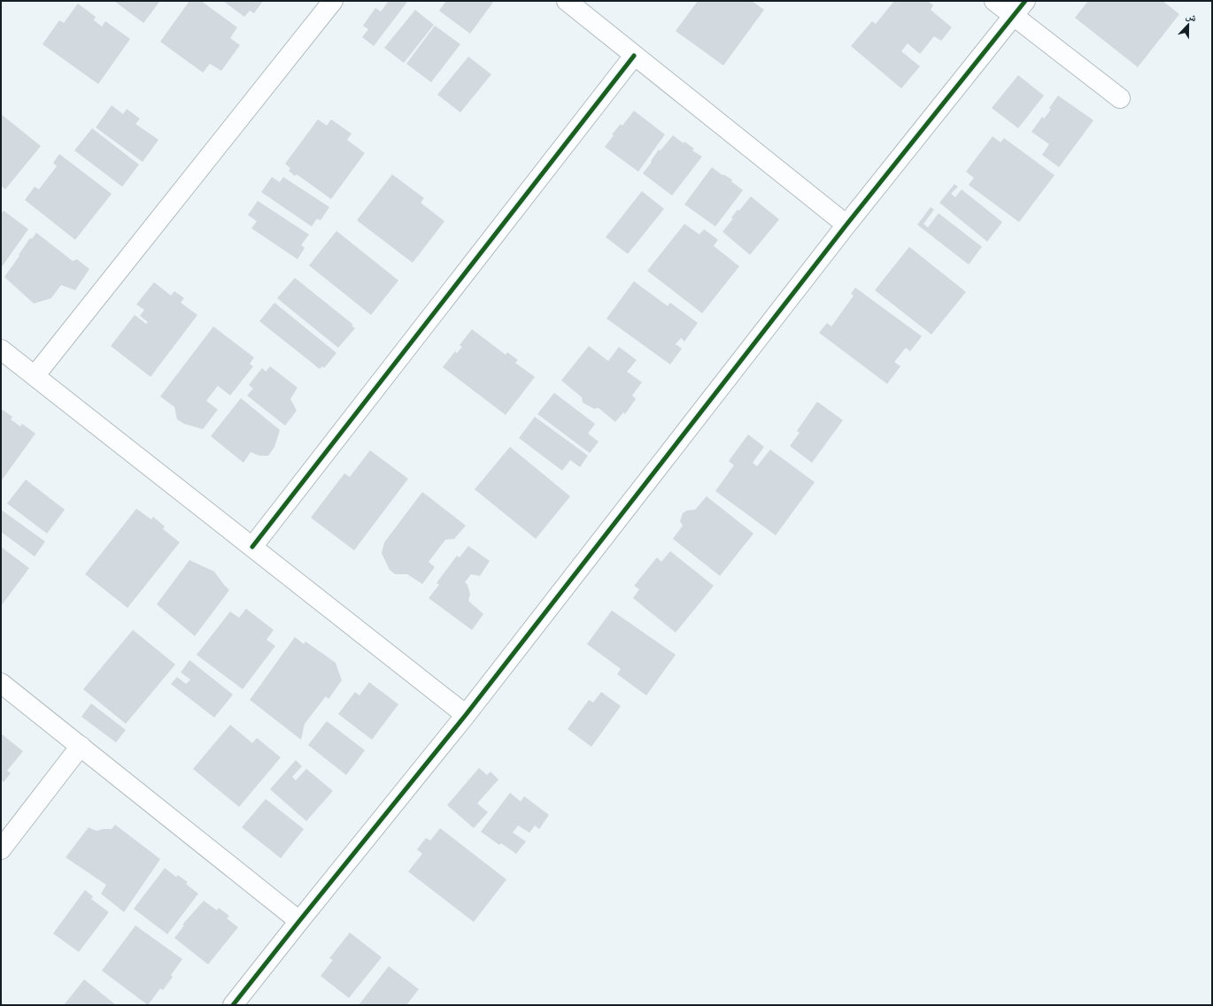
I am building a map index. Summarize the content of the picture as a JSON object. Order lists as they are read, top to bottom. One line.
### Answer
{"north":"top"}
